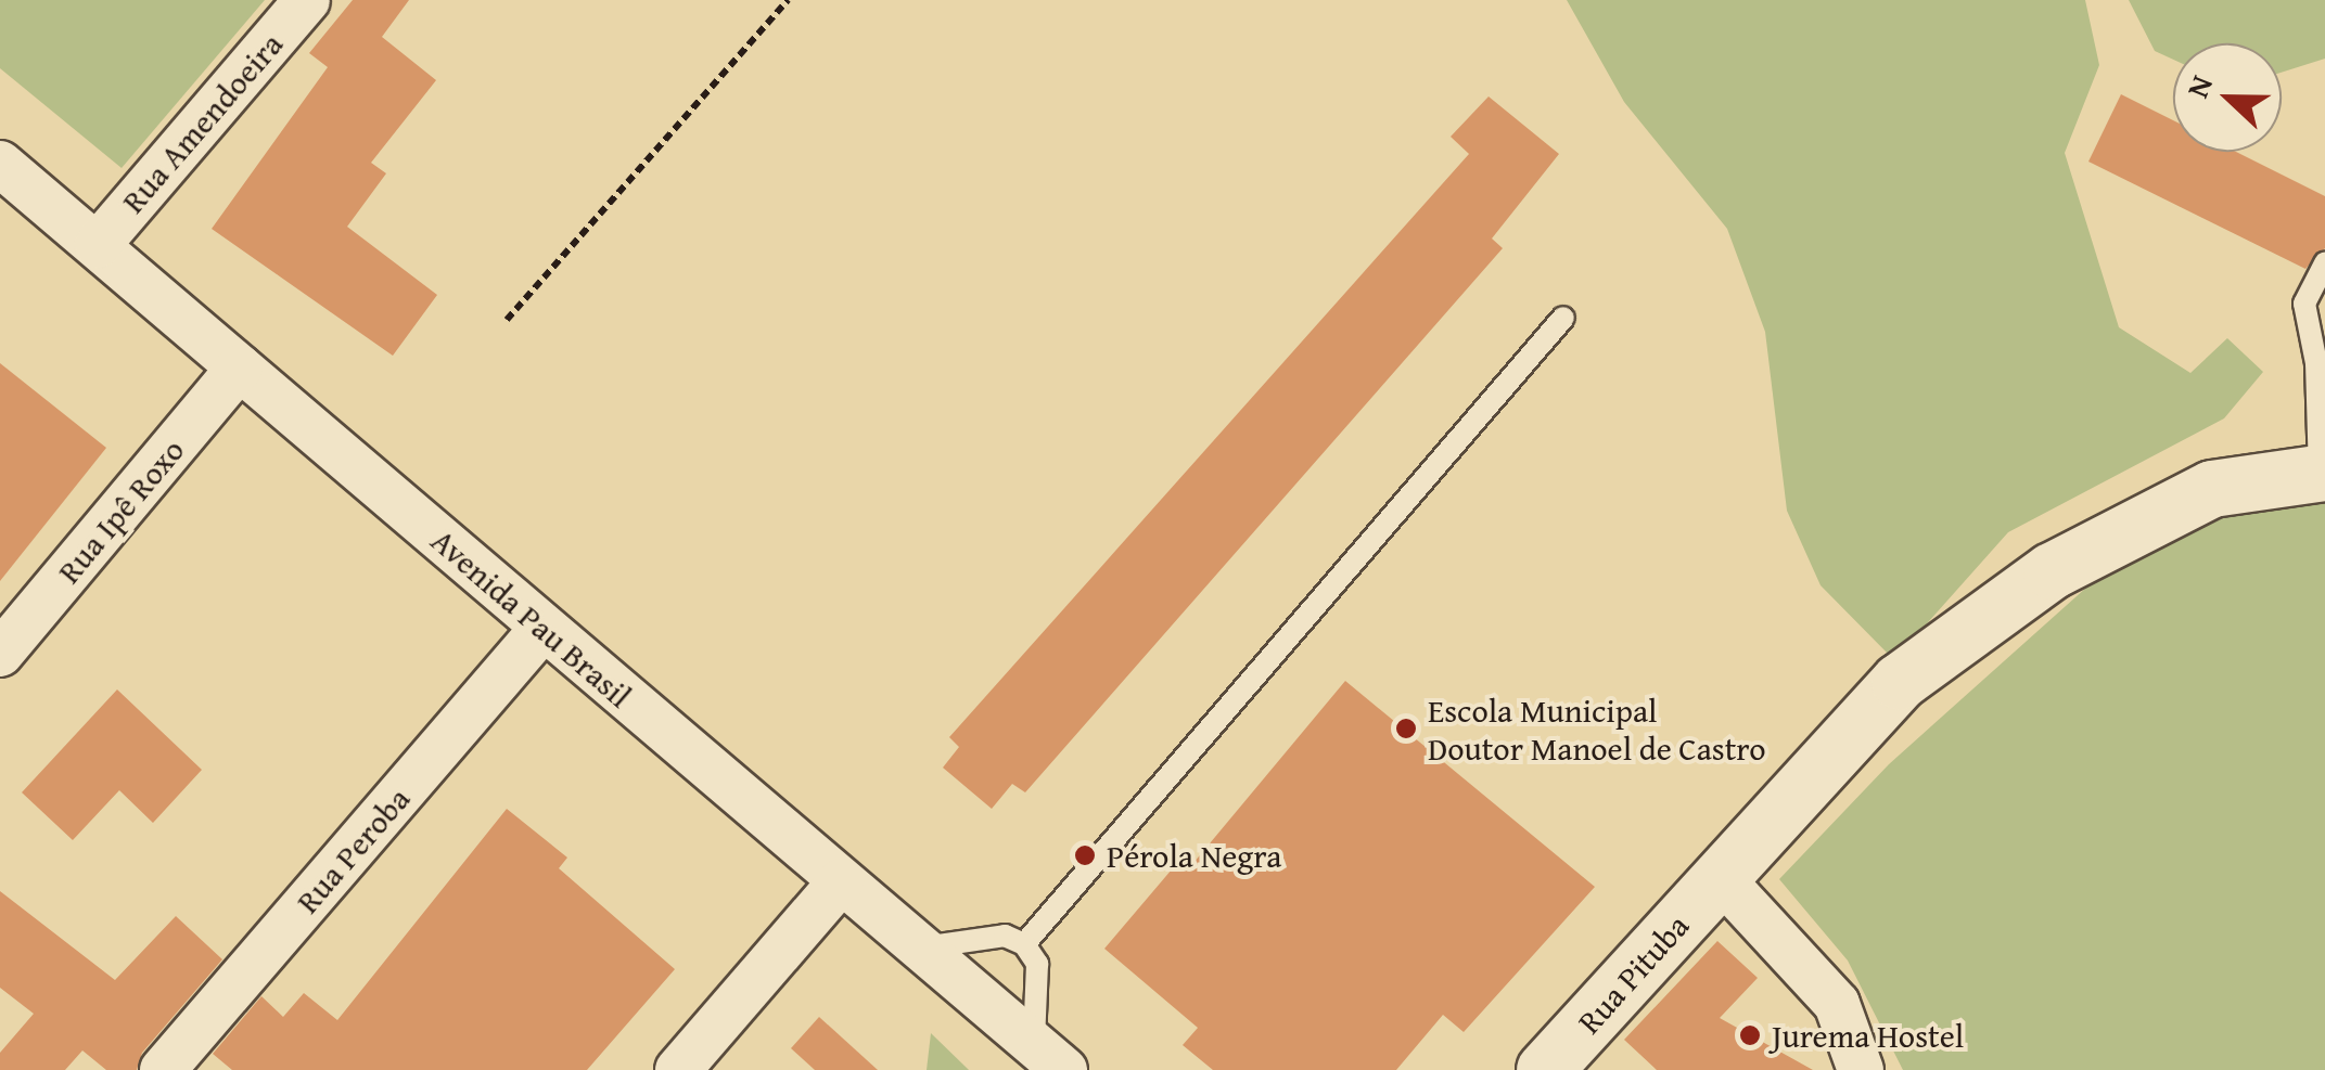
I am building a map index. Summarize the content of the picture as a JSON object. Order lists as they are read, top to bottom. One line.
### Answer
{"streets":{"street":["Rua Amendoeira","Rua Ipê Roxo","Avenida Pau Brasil","Rua Peroba","Rua Pituba"]},"crossings":[["Rua Amendoeira","Avenida Pau Brasil"],["Rua Ipê Roxo","Avenida Pau Brasil"],["Avenida Pau Brasil","Rua Peroba"]],"places":["Escola Municipal Doutor Manoel de Castro","Pérola Negra","Jurema Hostel"],"north":"left"}
